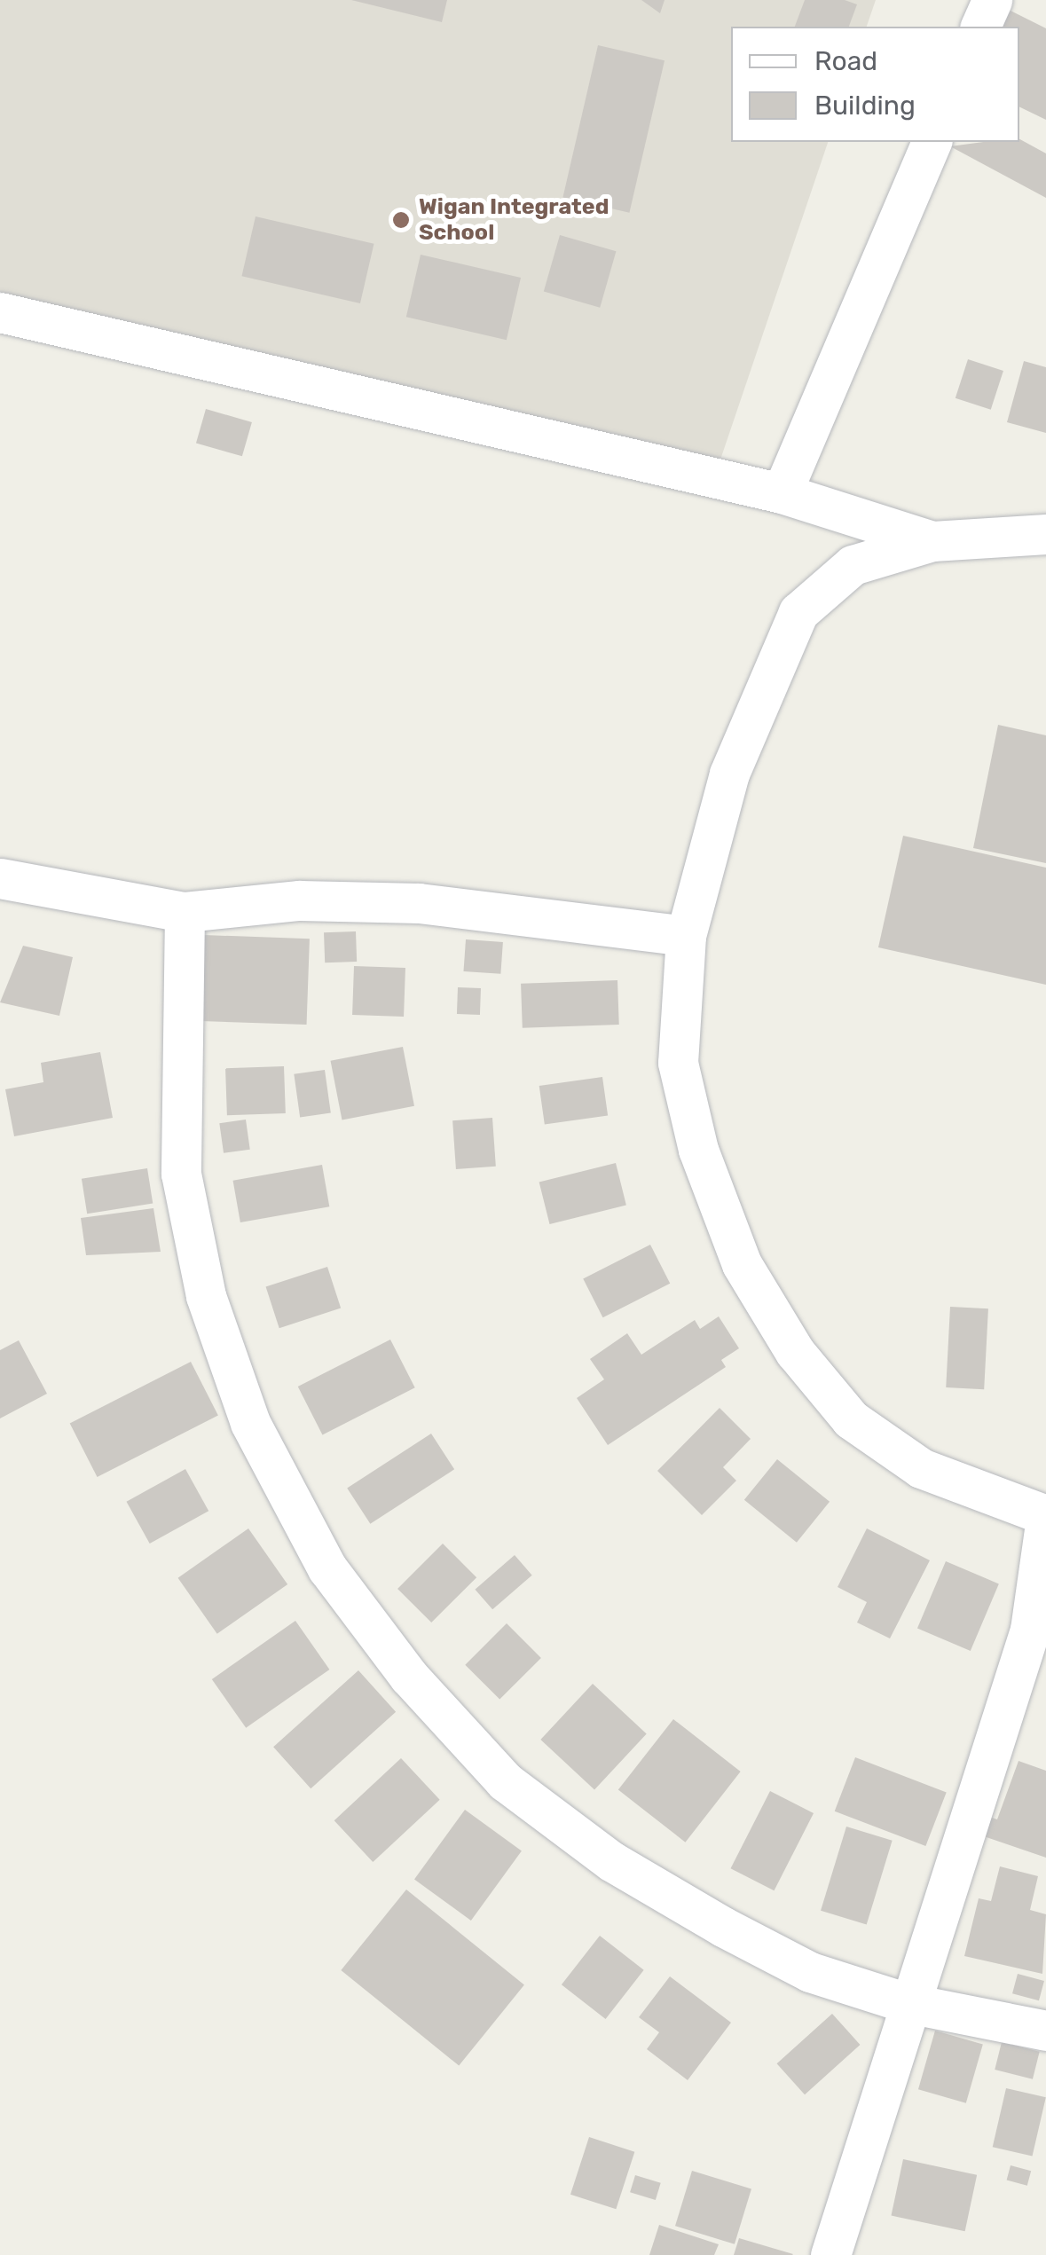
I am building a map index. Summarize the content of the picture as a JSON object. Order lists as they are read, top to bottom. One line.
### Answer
{"places":["Wigan Integrated School"],"legend":["Road","Building"]}
